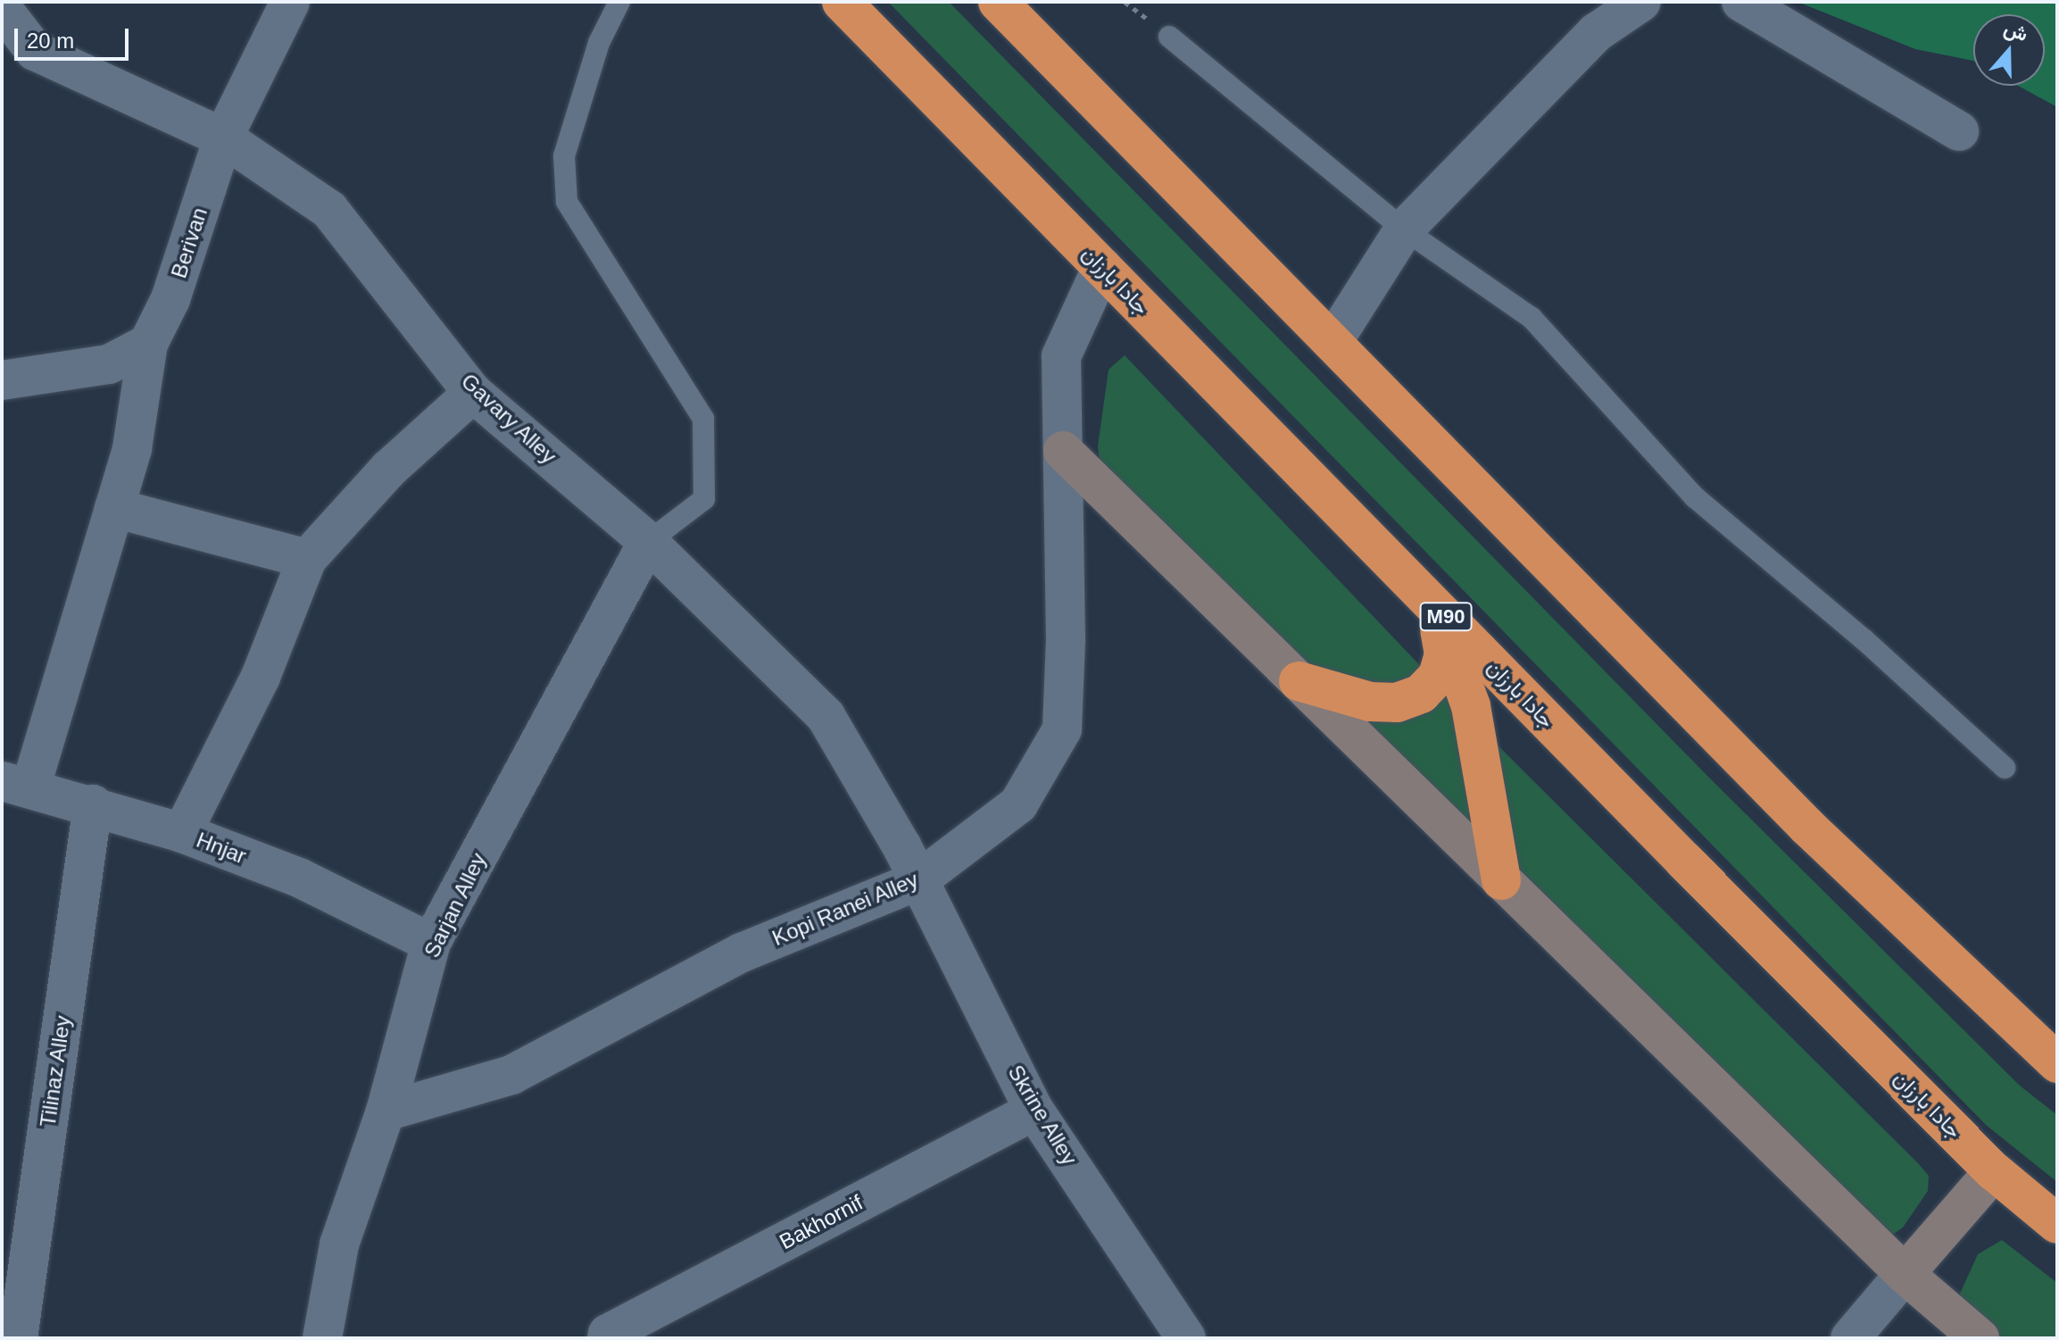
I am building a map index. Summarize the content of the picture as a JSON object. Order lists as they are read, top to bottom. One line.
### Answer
{"streets":{"highway":["جادا بارزان","M90"],"street":["Berivan","Gavary Alley","Hnjar","Sarjan Alley","Kopi Ranei Alley","Tilinaz Alley","Skrine Alley","Bakhornif"]},"crossings":[["Berivan","Gavary Alley"],["Berivan","Hnjar"],["جادا بارزان","Kopi Ranei Alley"],["Gavary Alley","Sarjan Alley"],["Gavary Alley","Kopi Ranei Alley"],["Gavary Alley","Skrine Alley"],["Hnjar","Sarjan Alley"],["Hnjar","Tilinaz Alley"],["Sarjan Alley","Kopi Ranei Alley"],["Kopi Ranei Alley","Skrine Alley"],["Skrine Alley","Bakhornif"]],"scale_bar":"20 m","north":"top"}
